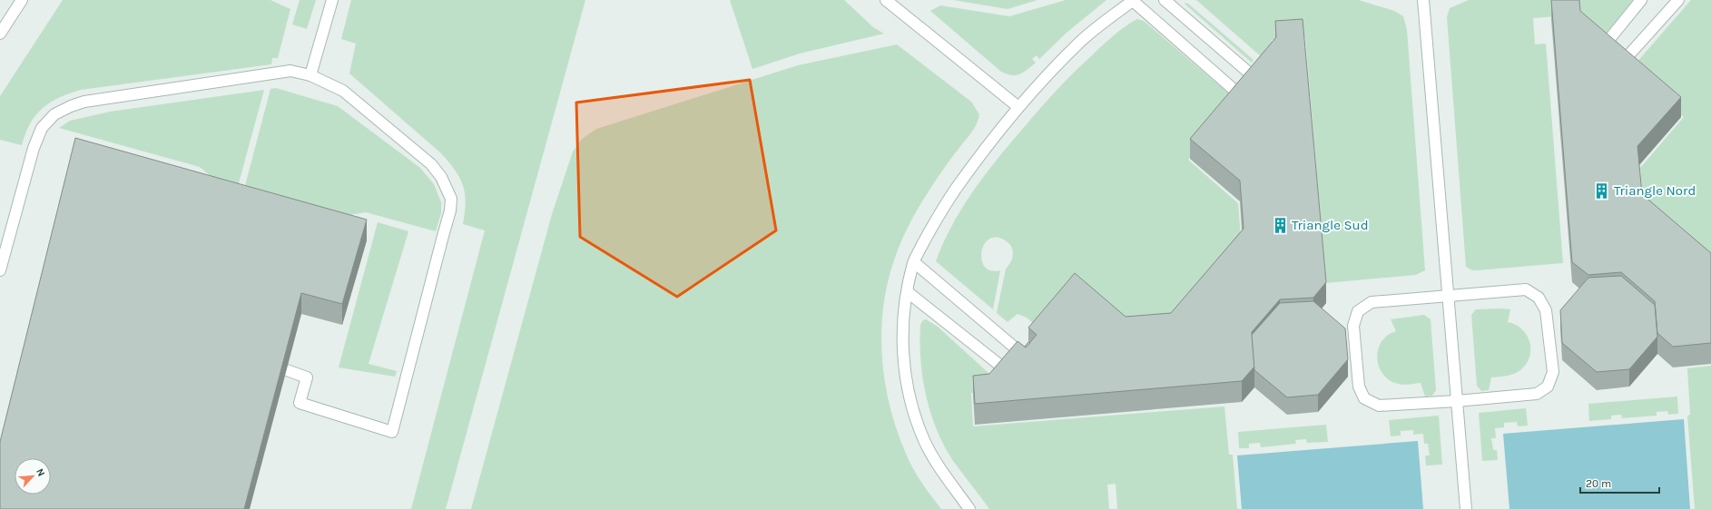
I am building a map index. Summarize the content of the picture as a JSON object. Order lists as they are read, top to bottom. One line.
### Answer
{"places":{"building":["Triangle Nord","Triangle Sud"]},"scale_bar":"20 m","north":"top right"}
